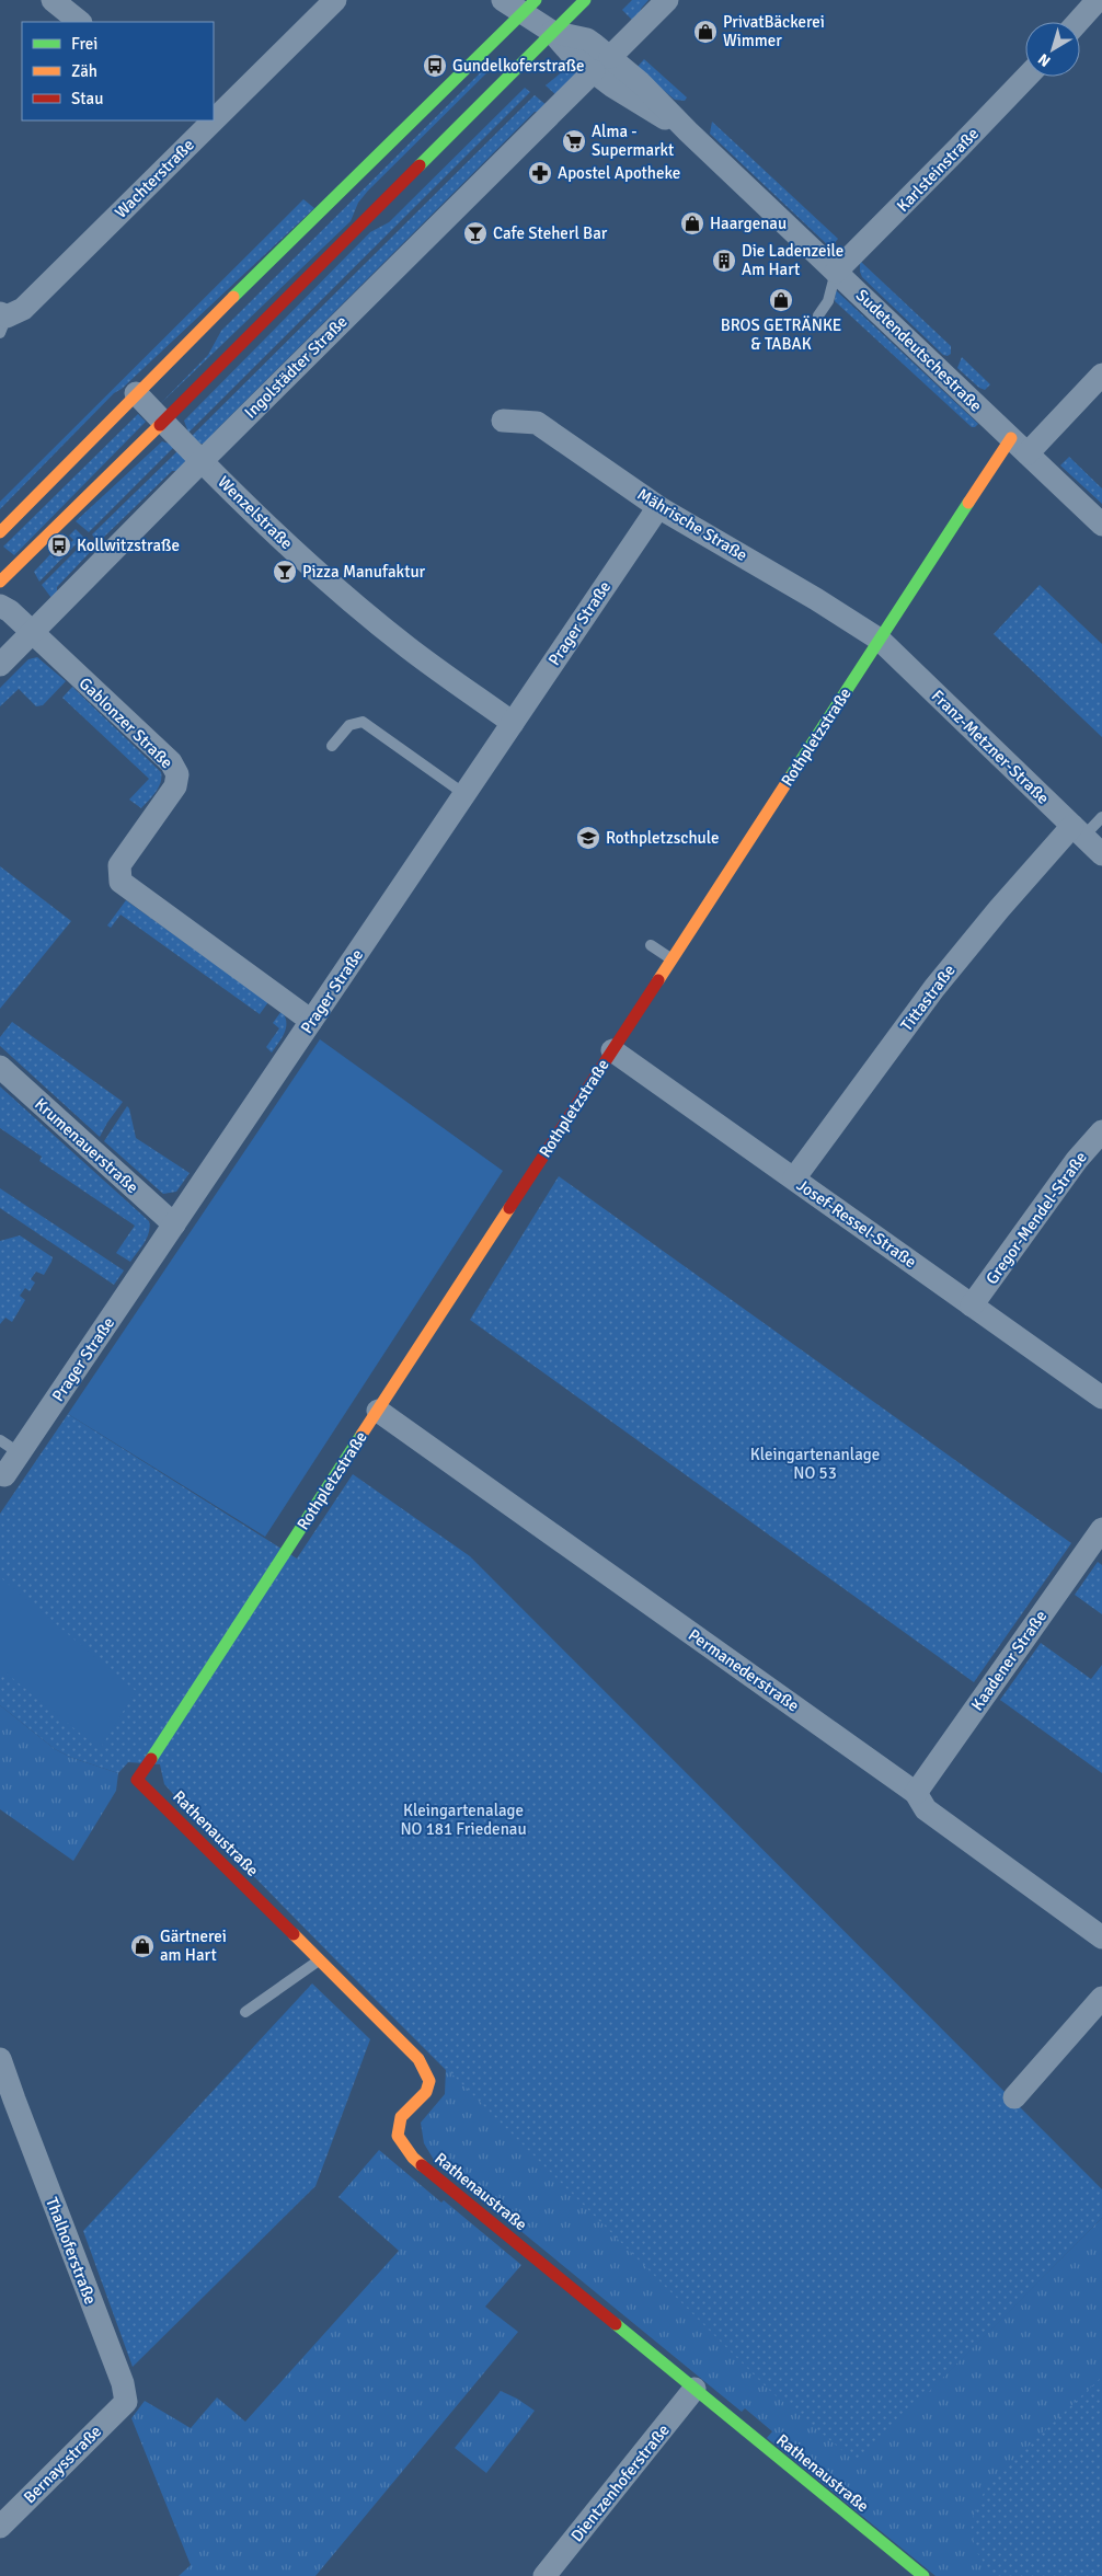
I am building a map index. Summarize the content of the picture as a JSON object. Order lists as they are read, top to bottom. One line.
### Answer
{"streets":{"street":["Karlsteinstraße","Wachterstraße","Sudetendeutschestraße","Ingolstädter Straße","Wenzelstraße","Mährische Straße","Prager Straße","Gablonzer Straße","Rothpletzstraße","Franz-Metzner-Straße","Tittastraße","Krumenauerstraße","Gregor-Mendel-Straße","Josef-Ressel-Straße","Kaadener Straße","Permanederstraße","Rathenaustraße","Thalhoferstraße","Bernaysstraße","Dientzenhoferstraße"]},"crossings":[["Karlsteinstraße","Sudetendeutschestraße"],["Sudetendeutschestraße","Ingolstädter Straße"],["Sudetendeutschestraße","Rothpletzstraße"],["Ingolstädter Straße","Wenzelstraße"],["Ingolstädter Straße","Gablonzer Straße"],["Wenzelstraße","Prager Straße"],["Mährische Straße","Prager Straße"],["Mährische Straße","Rothpletzstraße"],["Mährische Straße","Franz-Metzner-Straße"],["Prager Straße","Gablonzer Straße"],["Prager Straße","Krumenauerstraße"],["Rothpletzstraße","Franz-Metzner-Straße"],["Rothpletzstraße","Josef-Ressel-Straße"],["Rothpletzstraße","Permanederstraße"],["Rothpletzstraße","Rathenaustraße"],["Franz-Metzner-Straße","Tittastraße"],["Tittastraße","Josef-Ressel-Straße"],["Gregor-Mendel-Straße","Josef-Ressel-Straße"],["Kaadener Straße","Permanederstraße"],["Rathenaustraße","Dientzenhoferstraße"],["Thalhoferstraße","Bernaysstraße"]],"parks":["Kleingartenanlage NO 53","Kleingartenalage NO 181 Friedenau"],"places":{"shop":["PrivatBäckerei Wimmer","Haargenau","BROS GETRÄNKE & TABAK","Gärtnerei am Hart"],"bus stop":["Gundelkoferstraße","Kollwitzstraße"],"supermarket":["Alma - Supermarkt"],"pharmacy":["Apostel Apotheke"],"bar":["Cafe Steherl Bar","Pizza Manufaktur"],"building":["Die Ladenzeile Am Hart"],"school or university":["Rothpletzschule"]},"legend":["Frei","Zäh","Stau"],"north":"bottom left"}
